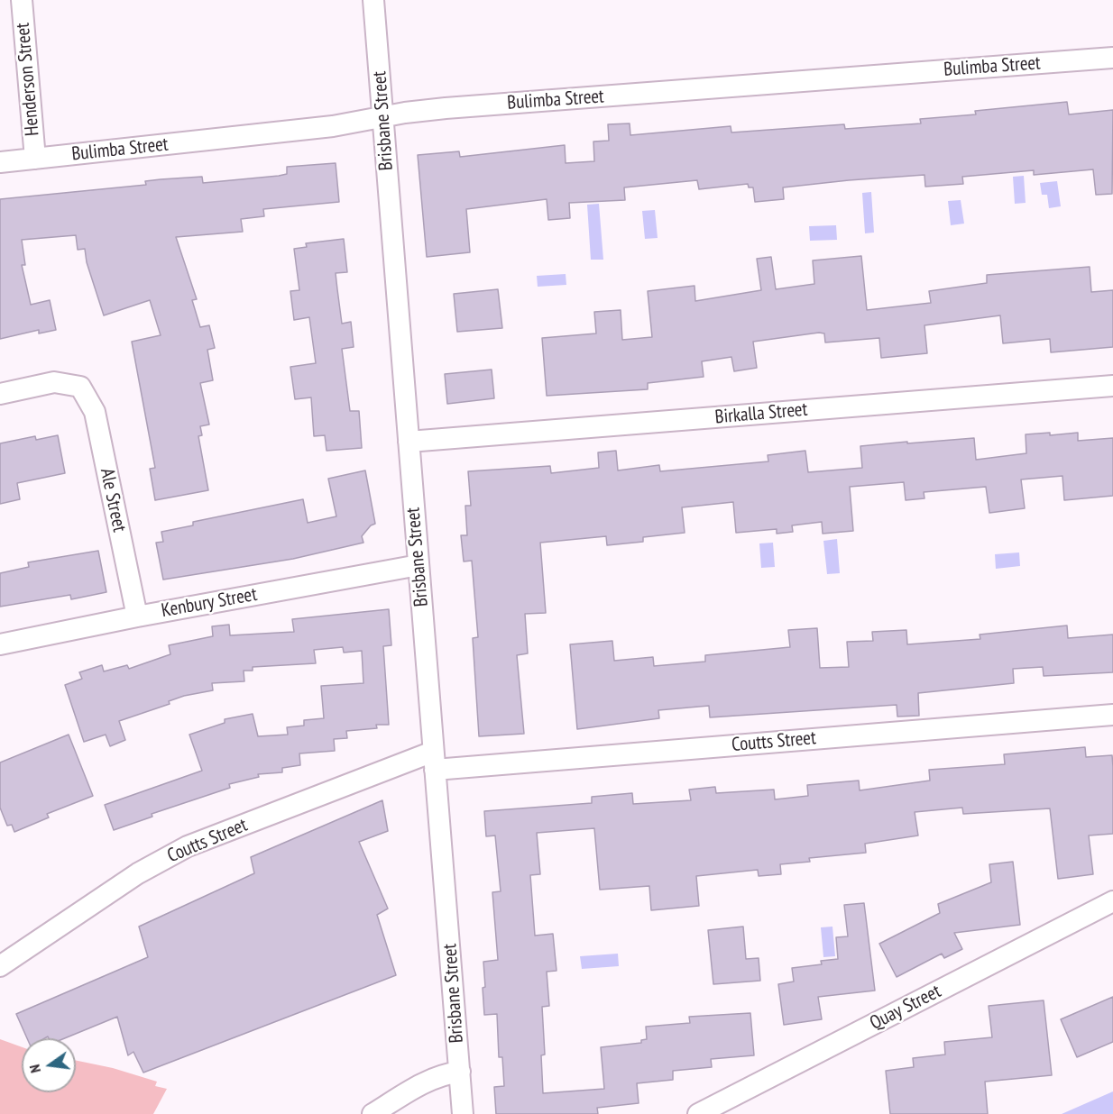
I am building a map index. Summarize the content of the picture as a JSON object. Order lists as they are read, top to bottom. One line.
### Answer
{"streets":{"street":["Bulimba Street","Henderson Street","Brisbane Street","Birkalla Street","Ale Street","Kenbury Street","Coutts Street","Quay Street"]},"crossings":[["Bulimba Street","Henderson Street"],["Bulimba Street","Brisbane Street"],["Brisbane Street","Birkalla Street"],["Brisbane Street","Kenbury Street"],["Brisbane Street","Coutts Street"],["Ale Street","Kenbury Street"]],"north":"left"}
